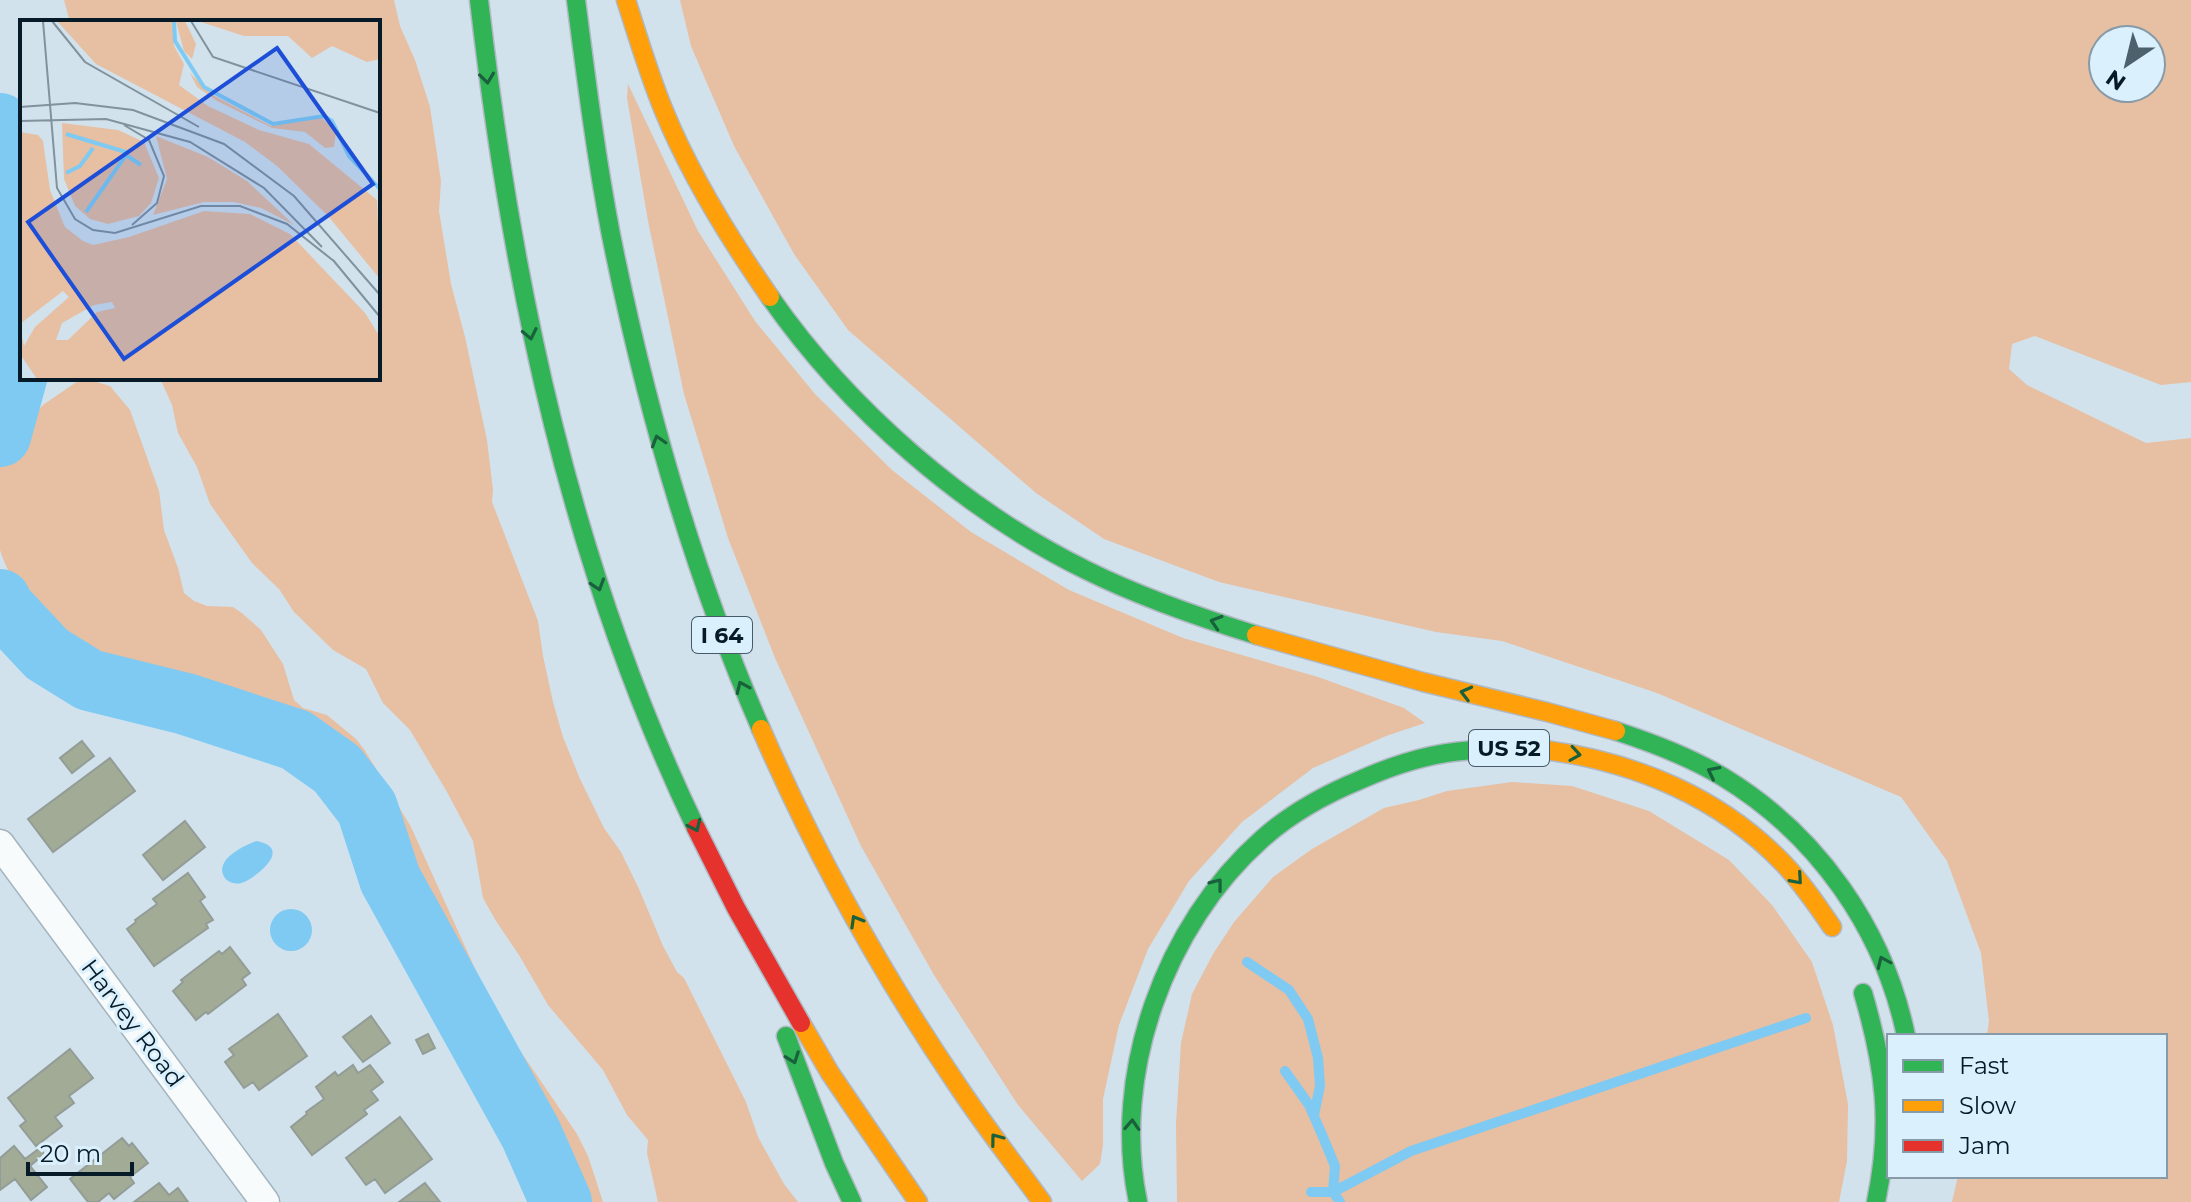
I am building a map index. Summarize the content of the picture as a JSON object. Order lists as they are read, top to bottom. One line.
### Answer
{"streets":{"highway":["I 64","US 52"],"street":["Harvey Road"]},"legend":["Fast","Slow","Jam"],"scale_bar":"20 m","north":"bottom left"}
